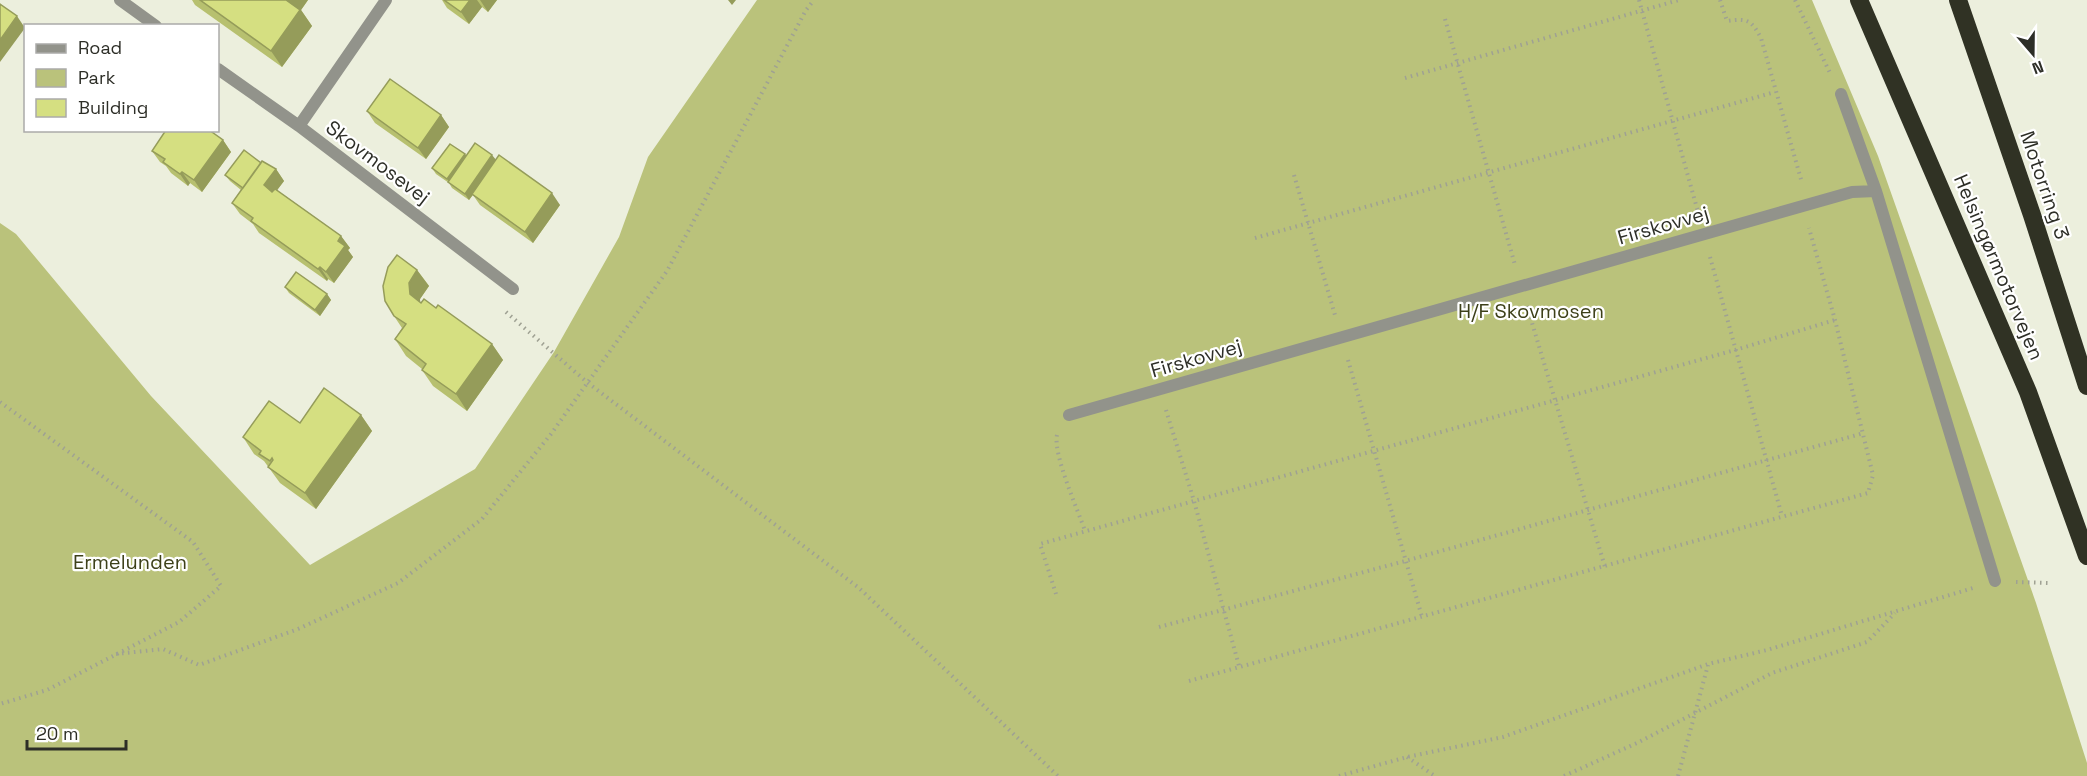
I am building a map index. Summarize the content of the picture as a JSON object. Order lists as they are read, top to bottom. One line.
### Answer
{"streets":{"highway":["Motorring 3","Helsingørmotorvejen"],"street":["Skovmosevej","Firskovvej"]},"parks":["H/F Skovmosen","Ermelunden"],"legend":["Road","Park","Building"],"scale_bar":"20 m","north":"bottom"}
